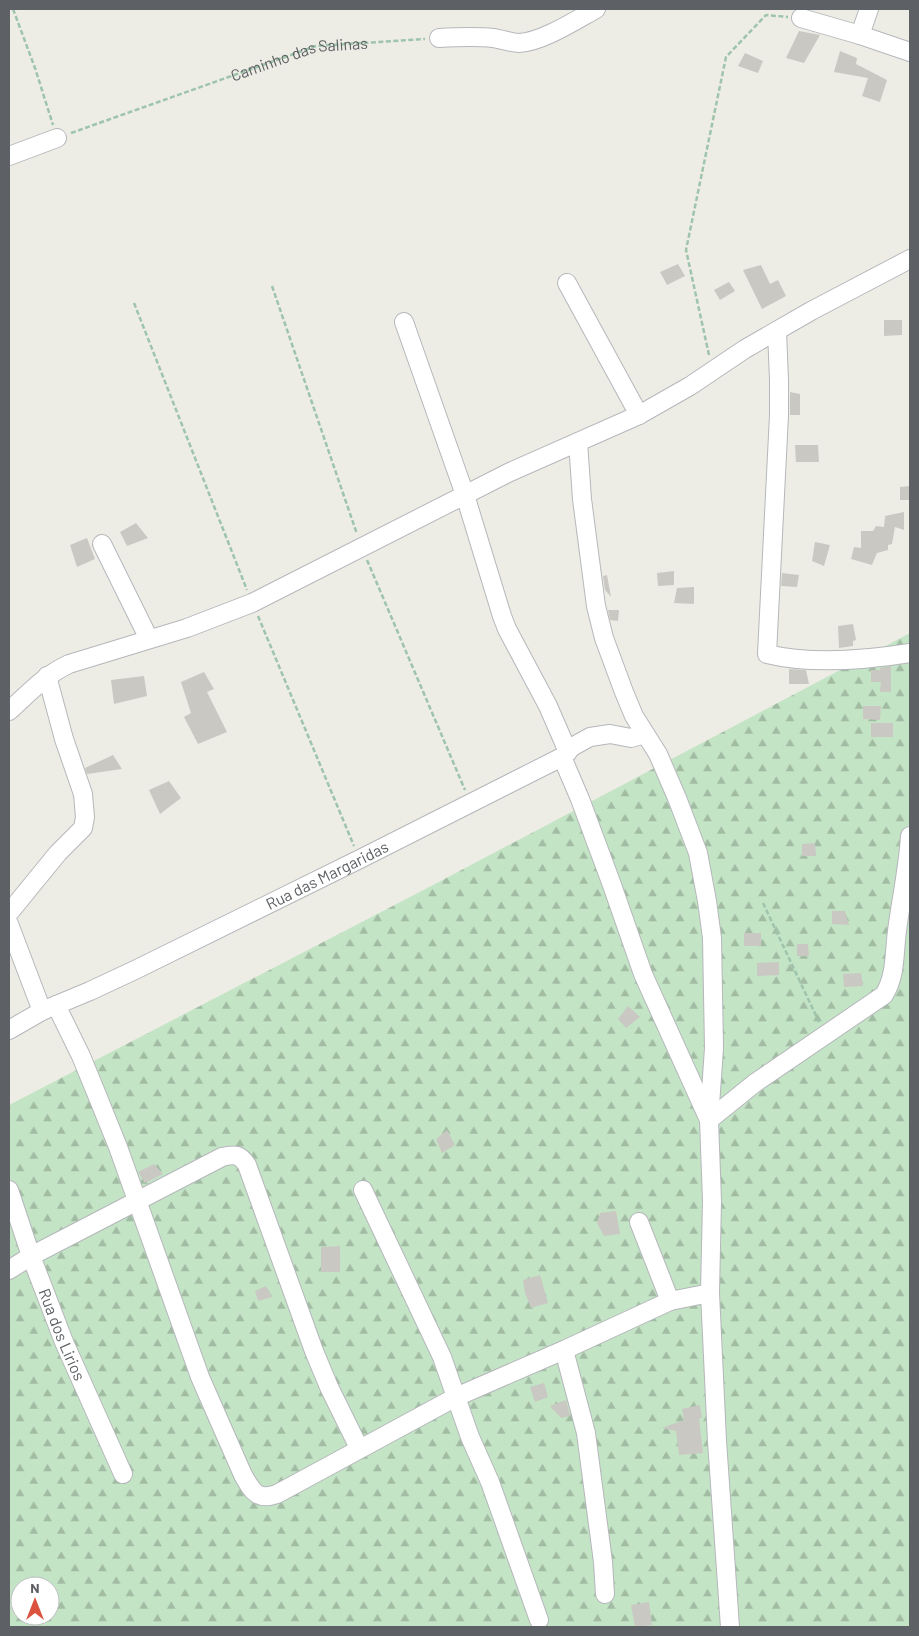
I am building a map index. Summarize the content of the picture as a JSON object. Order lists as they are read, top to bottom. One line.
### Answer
{"streets":{"street":["Rua das Margaridas","Rua dos Lirios"],"path":["Caminho das Salinas"]},"north":"top"}
